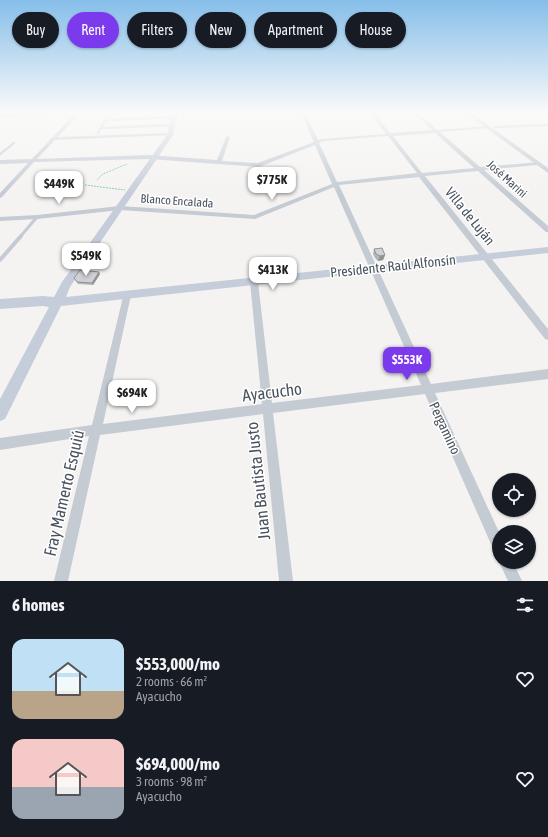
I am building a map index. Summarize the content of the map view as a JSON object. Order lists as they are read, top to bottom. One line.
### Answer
{"streets":{"main road":["Presidente Raúl Alfonsín"],"street":["José Marini","Blanco Encalada","Villa de Luján","Ayacucho","Pergamino","Juan Bautista Justo","Fray Mamerto Esquiú"]},"crossings":[["José Marini","Blanco Encalada"],["Blanco Encalada","Villa de Luján"],["Blanco Encalada","Pergamino"],["Villa de Luján","Presidente Raúl Alfonsín"],["Presidente Raúl Alfonsín","Pergamino"],["Presidente Raúl Alfonsín","Juan Bautista Justo"],["Presidente Raúl Alfonsín","Fray Mamerto Esquiú"],["Ayacucho","Pergamino"],["Ayacucho","Juan Bautista Justo"],["Ayacucho","Fray Mamerto Esquiú"]],"page":{"chip":["Buy","Rent","Filters","New","Apartment","House"],"price":["$775K","$449K","$549K","$413K","$553K","$694K"],"heading":"6 homes","list":[{"name":"$553,000/mo","note":"2 rooms · 66 m² · Ayacucho"},{"name":"$694,000/mo","note":"3 rooms · 98 m² · Ayacucho"}]}}
